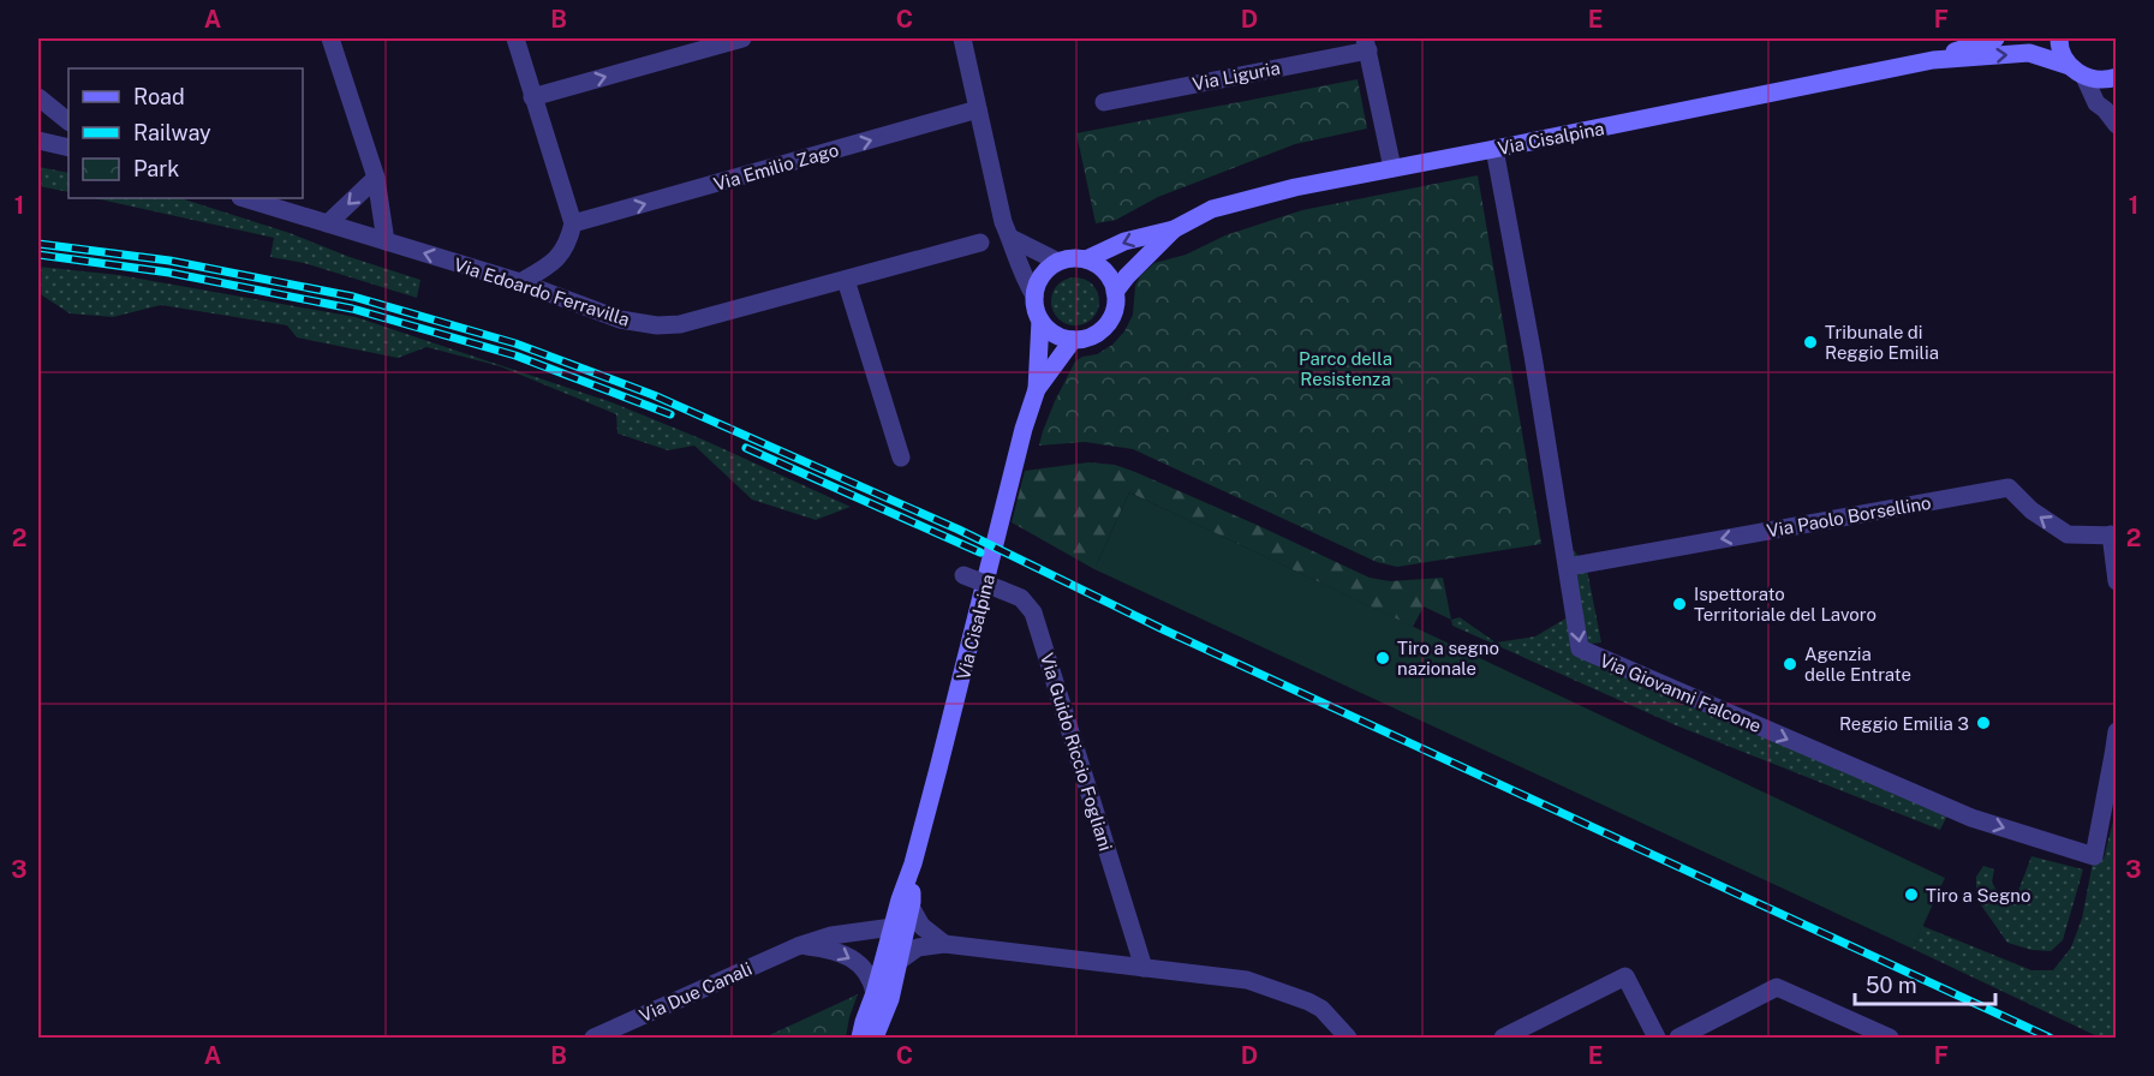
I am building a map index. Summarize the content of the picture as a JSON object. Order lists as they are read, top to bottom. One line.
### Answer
{"streets":{"main road":["Via Cisalpina"],"street":["Via Liguria","Via Emilio Zago","Via Edoardo Ferravilla","Via Paolo Borsellino","Via Giovanni Falcone","Via Guido Riccio Fogliani","Via Due Canali"]},"crossings":[["Via Liguria","Via Cisalpina"],["Via Cisalpina","Via Giovanni Falcone"],["Via Cisalpina","Via Due Canali"],["Via Paolo Borsellino","Via Giovanni Falcone"]],"one_way":["Via Paolo Borsellino"],"parks":["Parco della Resistenza"],"places":["Tribunale di Reggio Emilia","Ispettorato Territoriale del Lavoro","Tiro a segno nazionale","Agenzia delle Entrate","Reggio Emilia 3","Tiro a Segno"],"legend":["Road","Railway","Park"],"scale_bar":"50 m","grid":{"columns":["A","B","C","D","E","F"],"rows":["1","2","3"]}}
